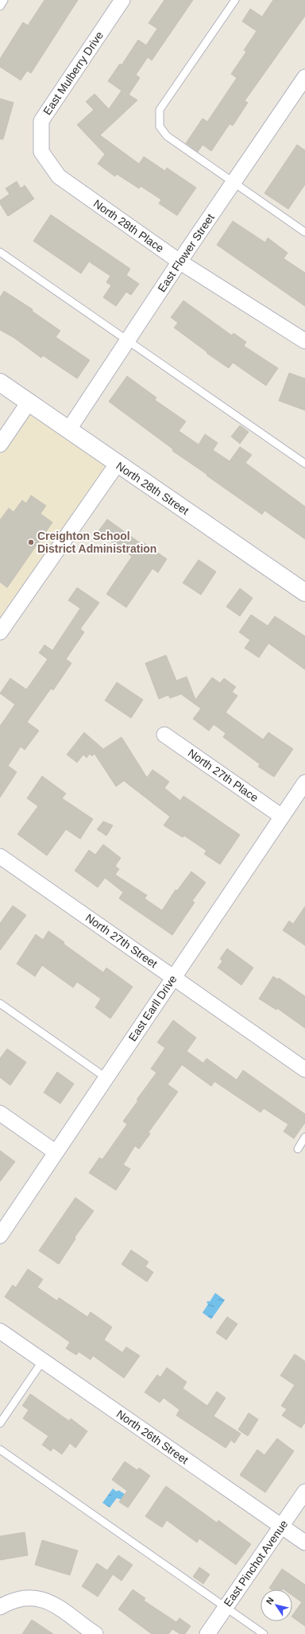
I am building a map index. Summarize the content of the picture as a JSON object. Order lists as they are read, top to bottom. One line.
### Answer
{"streets":{"street":["East Mulberry Drive","North 28th Place","East Flower Street","North 28th Street","North 27th Place","North 27th Street","East Earll Drive","North 26th Street","East Pinchot Avenue"]},"crossings":[["East Mulberry Drive","North 28th Place"],["North 28th Place","East Flower Street"],["East Flower Street","North 28th Street"],["North 27th Place","East Earll Drive"],["North 27th Street","East Earll Drive"],["North 26th Street","East Pinchot Avenue"]],"places":["Creighton School District Administration"],"north":"top left"}
